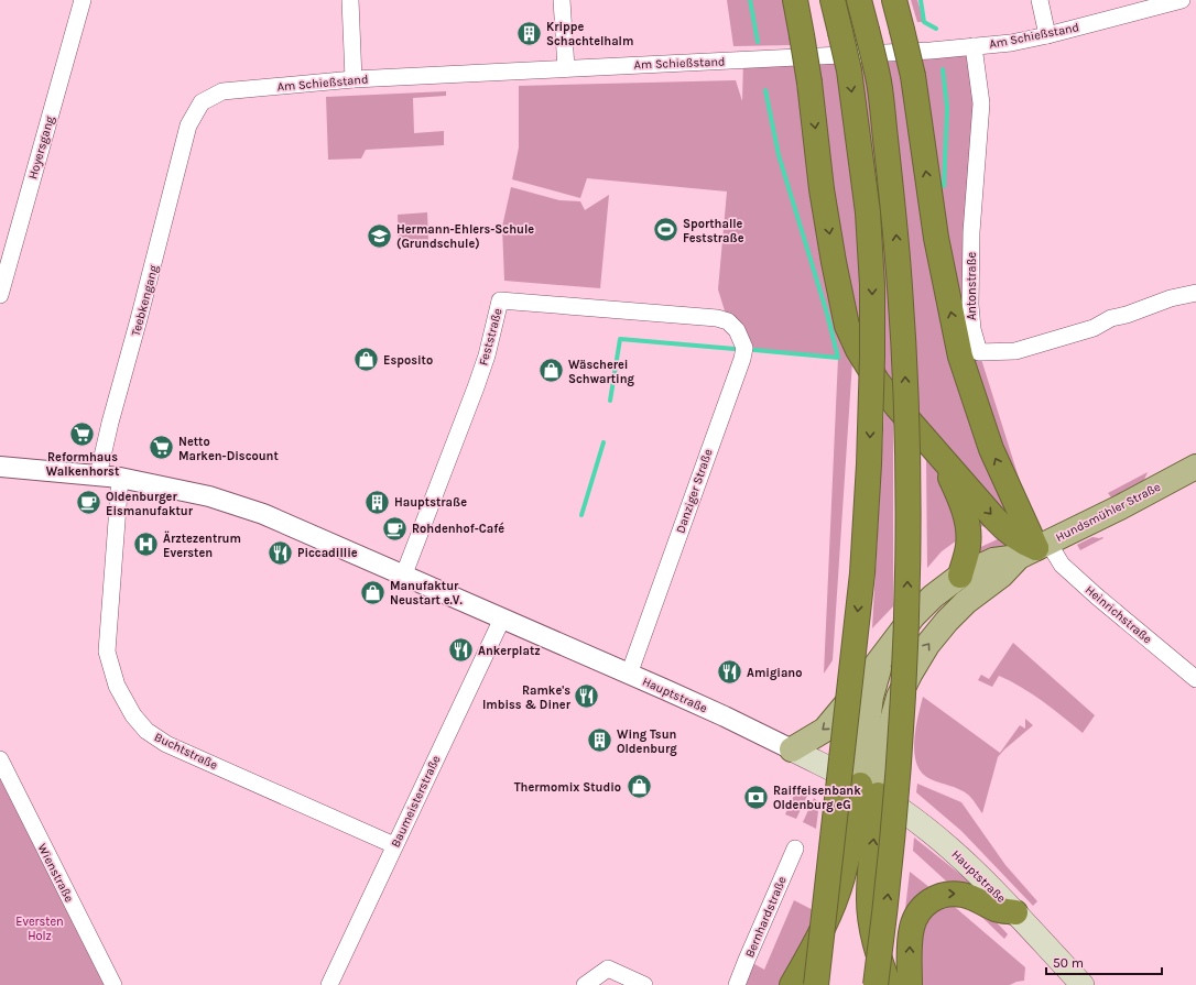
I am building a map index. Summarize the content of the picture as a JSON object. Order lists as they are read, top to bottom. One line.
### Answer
{"streets":{"main road":["Hundsmühler Straße","Hauptstraße"],"street":["Am Schießstand","Hoyersgang","Antonstraße","Teebkengang","Feststraße","Danziger Straße","Heinrichstraße","Buchtstraße","Baumeisterstraße","Wienstraße","Bernhardstraße"]},"crossings":[["Am Schießstand","Antonstraße"],["Am Schießstand","Teebkengang"],["Teebkengang","Hauptstraße"],["Feststraße","Danziger Straße"],["Feststraße","Hauptstraße"],["Danziger Straße","Hauptstraße"],["Hundsmühler Straße","Heinrichstraße"],["Hundsmühler Straße","Hauptstraße"],["Hauptstraße","Buchtstraße"],["Hauptstraße","Baumeisterstraße"],["Buchtstraße","Baumeisterstraße"]],"parks":["Eversten Holz"],"places":{"building":["Krippe Schachtelhalm","Hauptstraße","Wing Tsun Oldenburg"],"sports":["Sporthalle Feststraße"],"school or university":["Hermann-Ehlers-Schule (Grundschule)"],"shop":["Esposito","Wäscherei Schwarting","Manufaktur Neustart e.V.","Thermomix Studio"],"supermarket":["Reformhaus Walkenhorst","Netto Marken-Discount"],"cafe":["Oldenburger Eismanufaktur","Rohdenhof-Café"],"hospital":["Ärztezentrum Eversten"],"restaurant":["Piccadillie","Ankerplatz","Amigiano","Ramke's Imbiss & Diner"],"bank":["Raiffeisenbank Oldenburg eG"]},"scale_bar":"50 m"}
